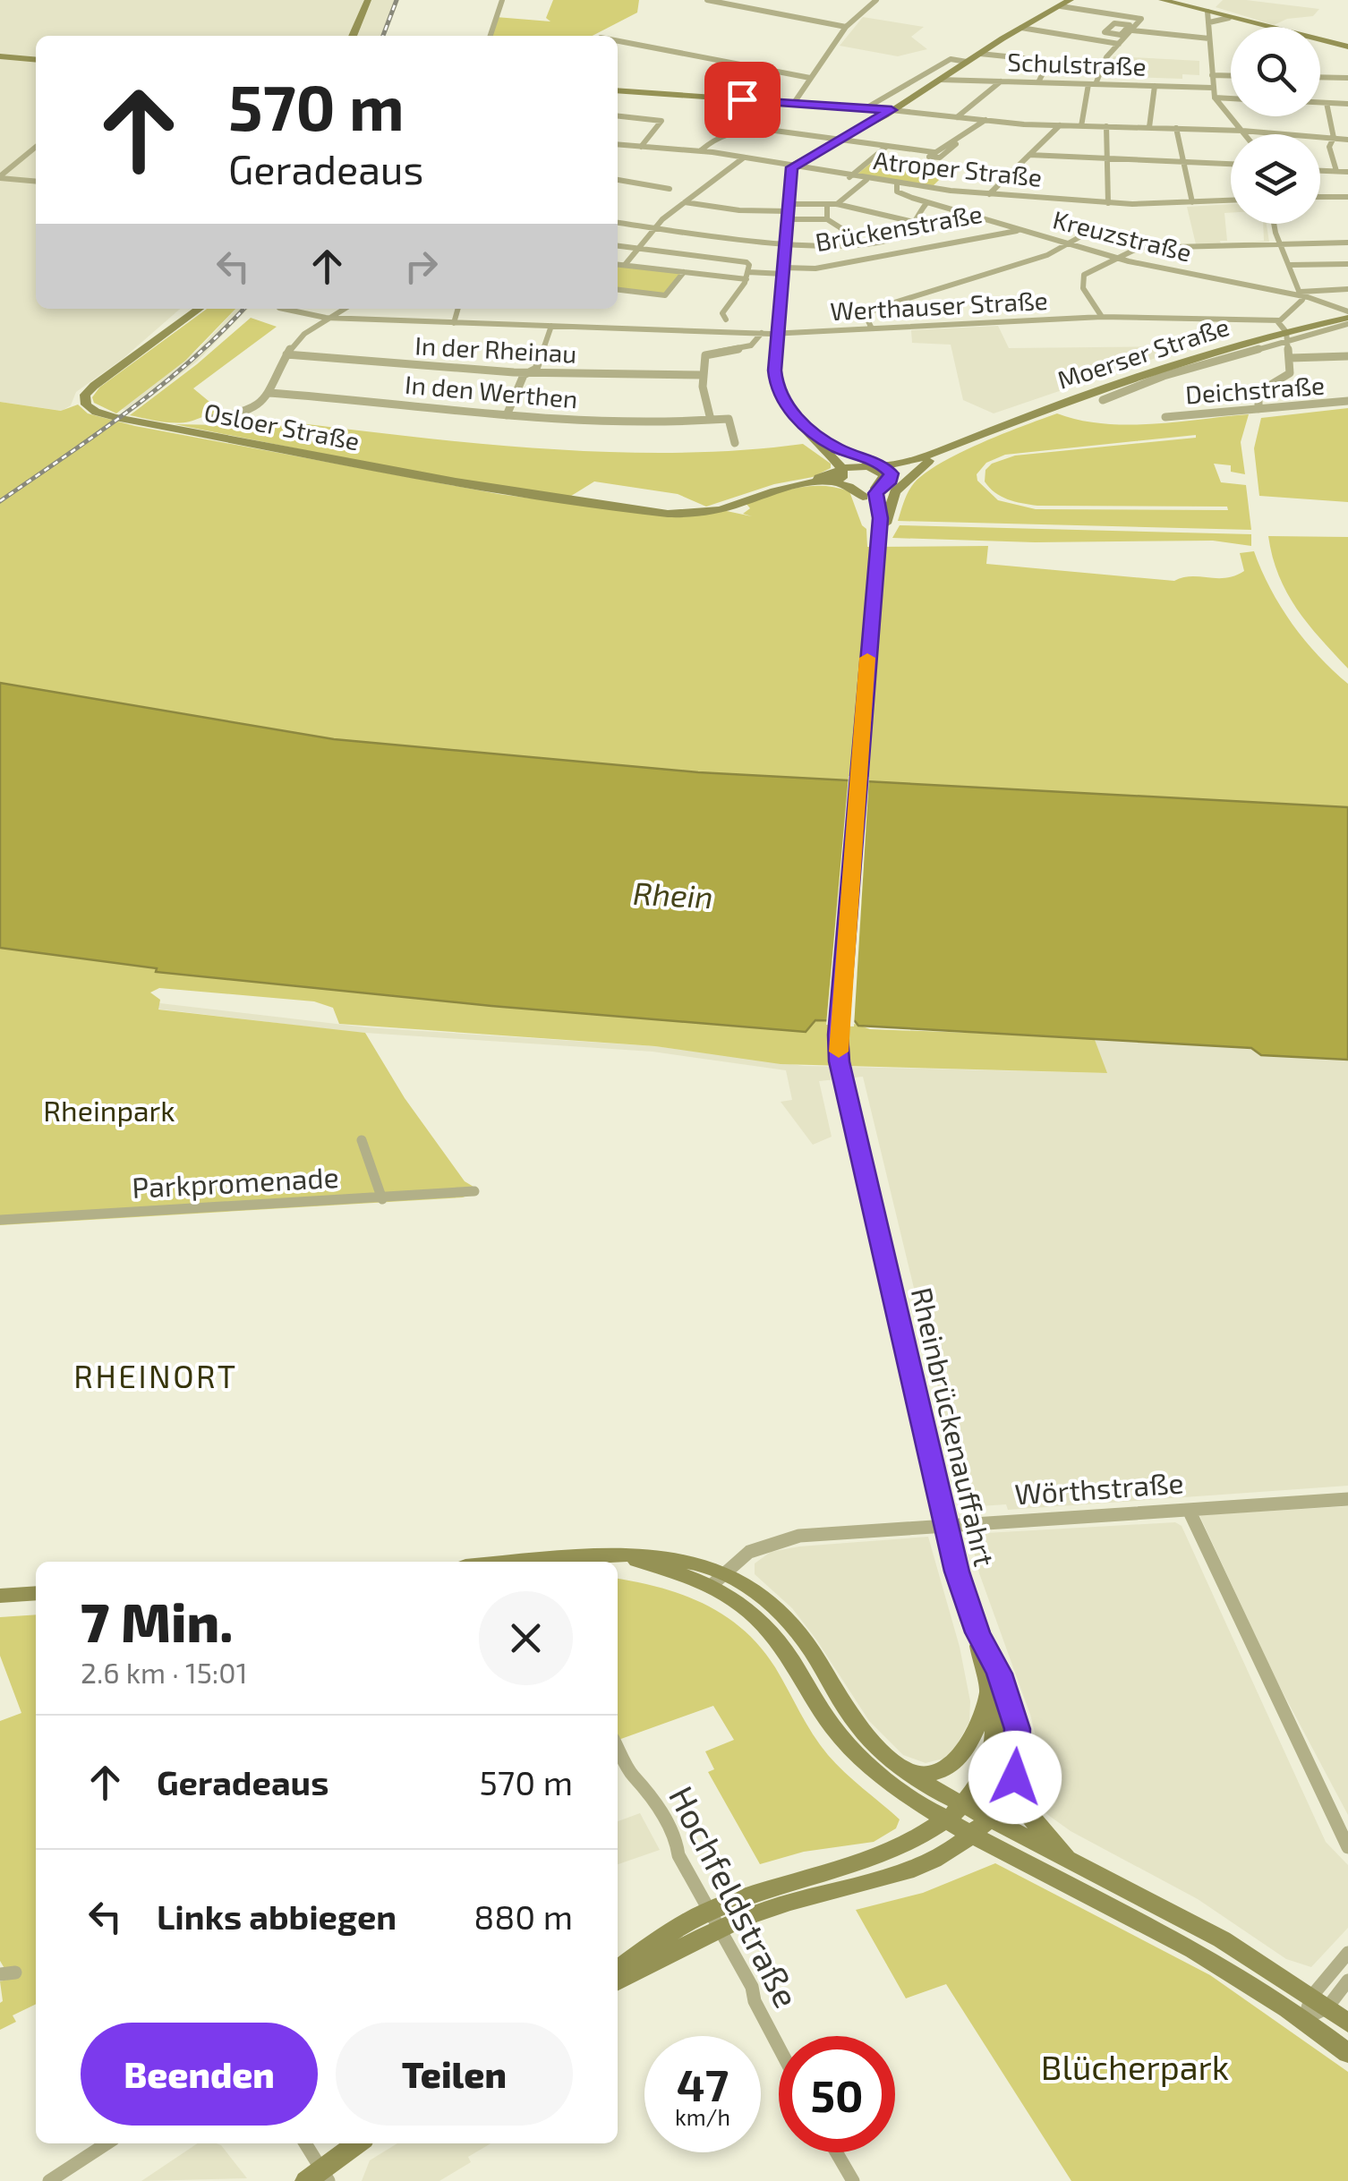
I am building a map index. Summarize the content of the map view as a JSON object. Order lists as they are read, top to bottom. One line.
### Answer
{"streets":{"main road":["Moerser Straße","Osloer Straße","Rheinbrückenauffahrt"],"street":["Schulstraße","Atroper Straße","Brückenstraße","Kreuzstraße","Werthauser Straße","In der Rheinau","Deichstraße","In den Werthen","Parkpromenade","Wörthstraße","Hochfeldstraße"]},"crossings":[["Atroper Straße","Kreuzstraße"],["Brückenstraße","Kreuzstraße"],["Kreuzstraße","Moerser Straße"],["Moerser Straße","Osloer Straße"],["Moerser Straße","Rheinbrückenauffahrt"]],"districts":["RHEINORT"],"water":["Rhein"],"parks":["Rheinpark","Blücherpark"],"page":{"turn":["570 m","Geradeaus"],"heading":["7 Min.","2.6 km · 15:01"],"list":[{"name":"Geradeaus","value":"570 m"},{"name":"Links abbiegen","value":"880 m"}],"buttons":["Beenden","Teilen"],"speed":"47 km/h","limit":"50"}}
